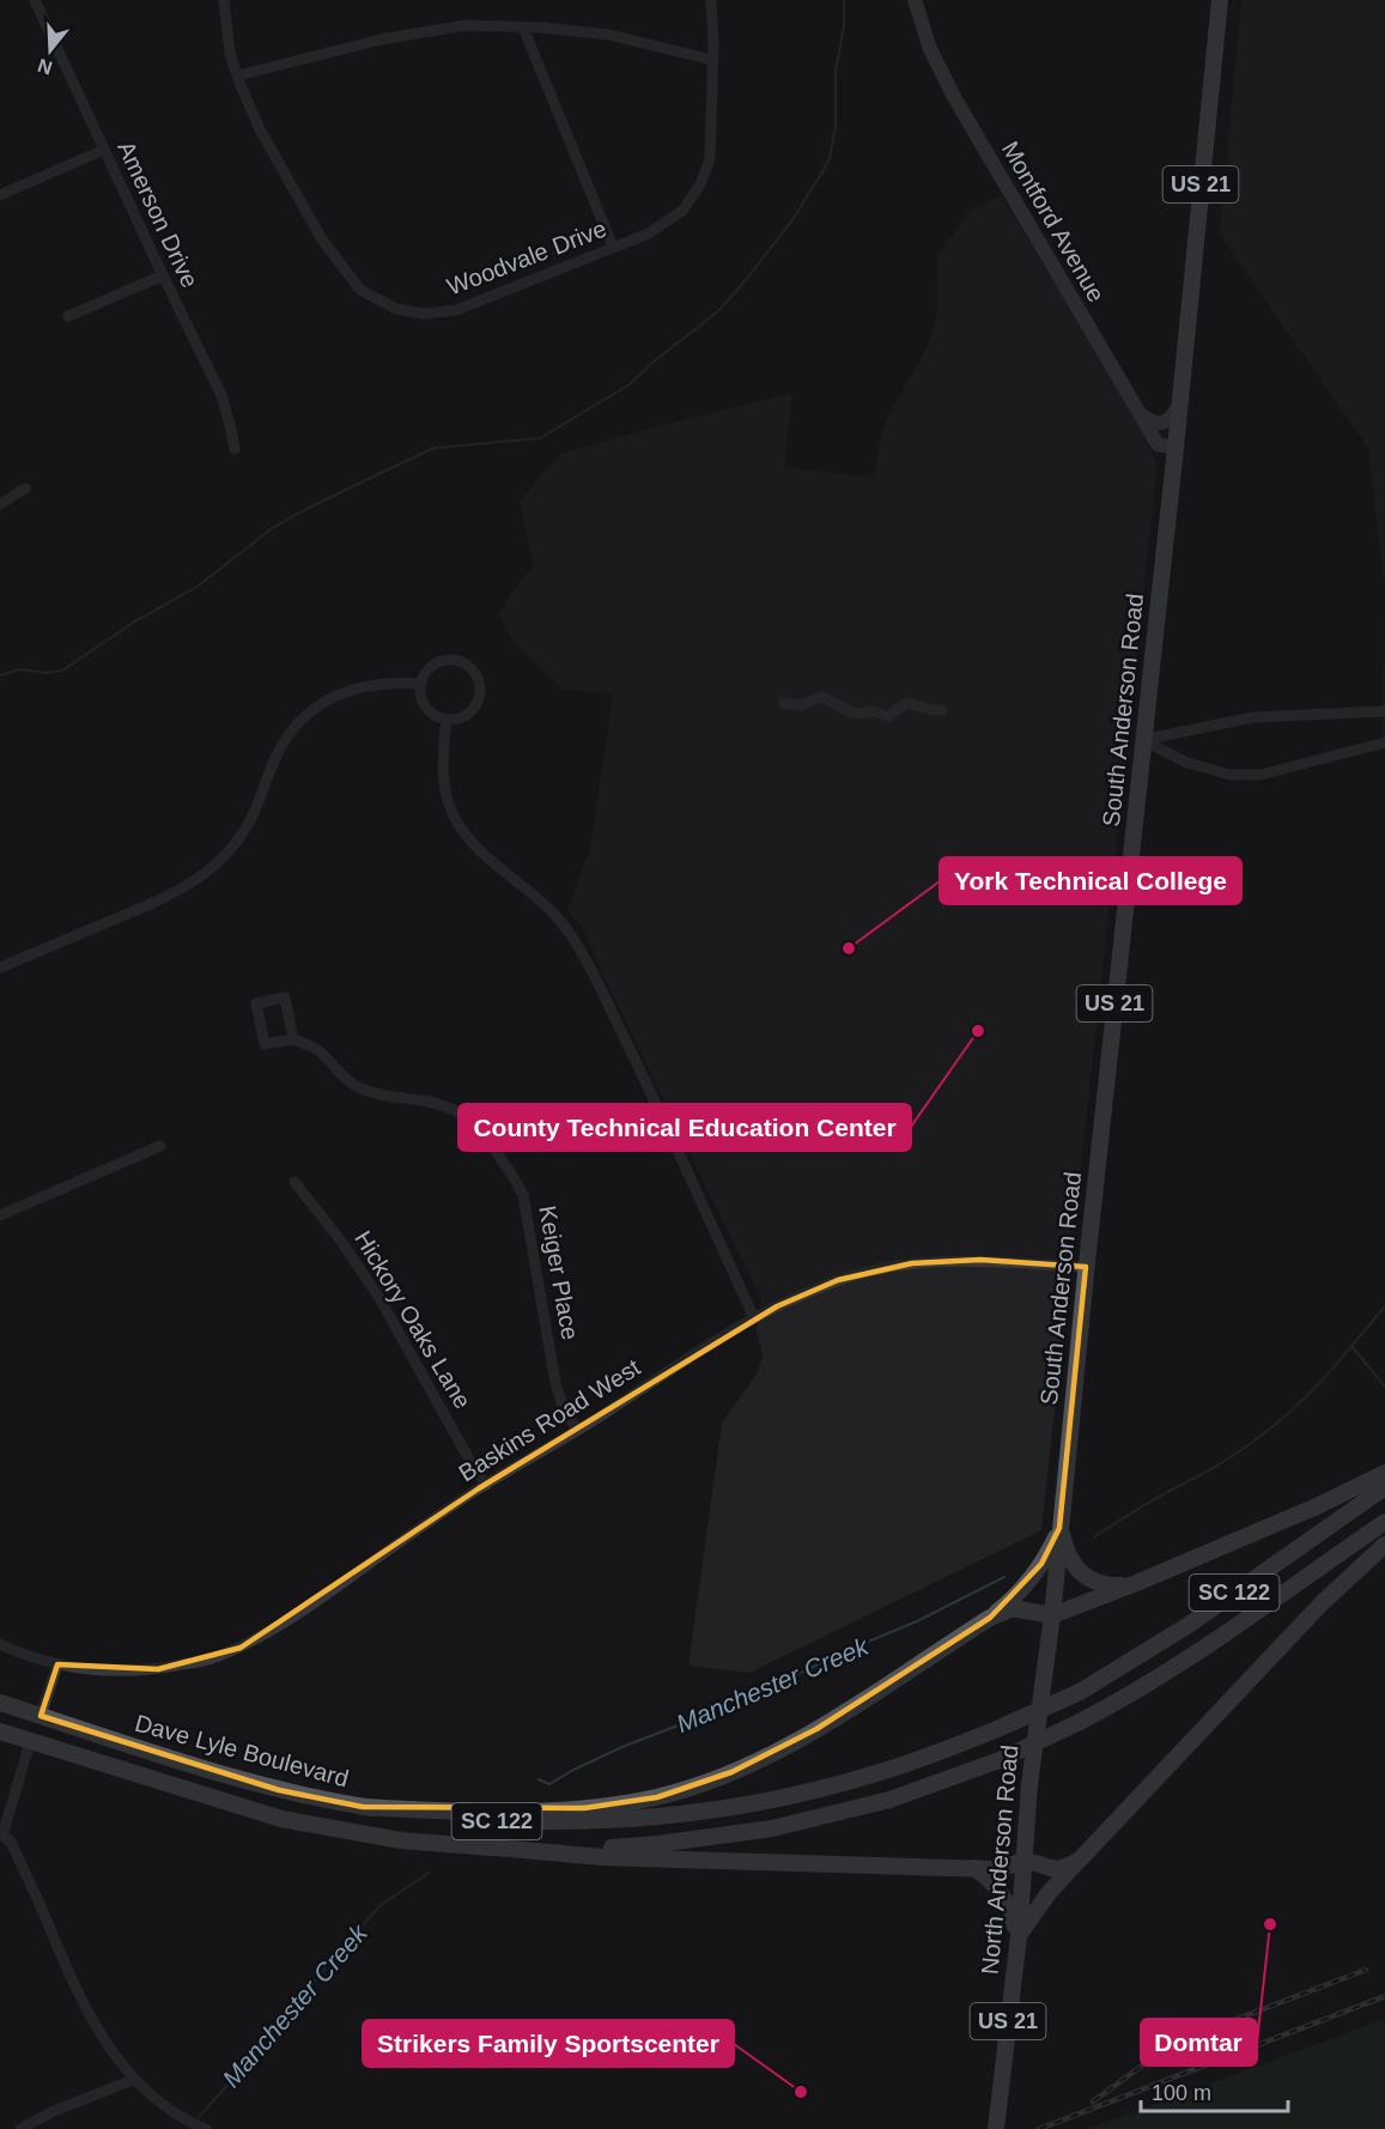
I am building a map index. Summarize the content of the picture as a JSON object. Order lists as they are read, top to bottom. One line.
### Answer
{"streets":{"main road":["US 21","South Anderson Road","SC 122","Dave Lyle Boulevard","North Anderson Road"],"street":["Amerson Drive","Montford Avenue","Woodvale Drive","Keiger Place","Hickory Oaks Lane","Baskins Road West"]},"crossings":[["Montford Avenue","South Anderson Road"],["South Anderson Road","Baskins Road West"],["South Anderson Road","North Anderson Road"],["Keiger Place","Baskins Road West"],["Hickory Oaks Lane","Baskins Road West"]],"water":["Manchester Creek"],"places":["York Technical College","County Technical Education Center","Domtar","Strikers Family Sportscenter"],"scale_bar":"100 m","north":"bottom"}
